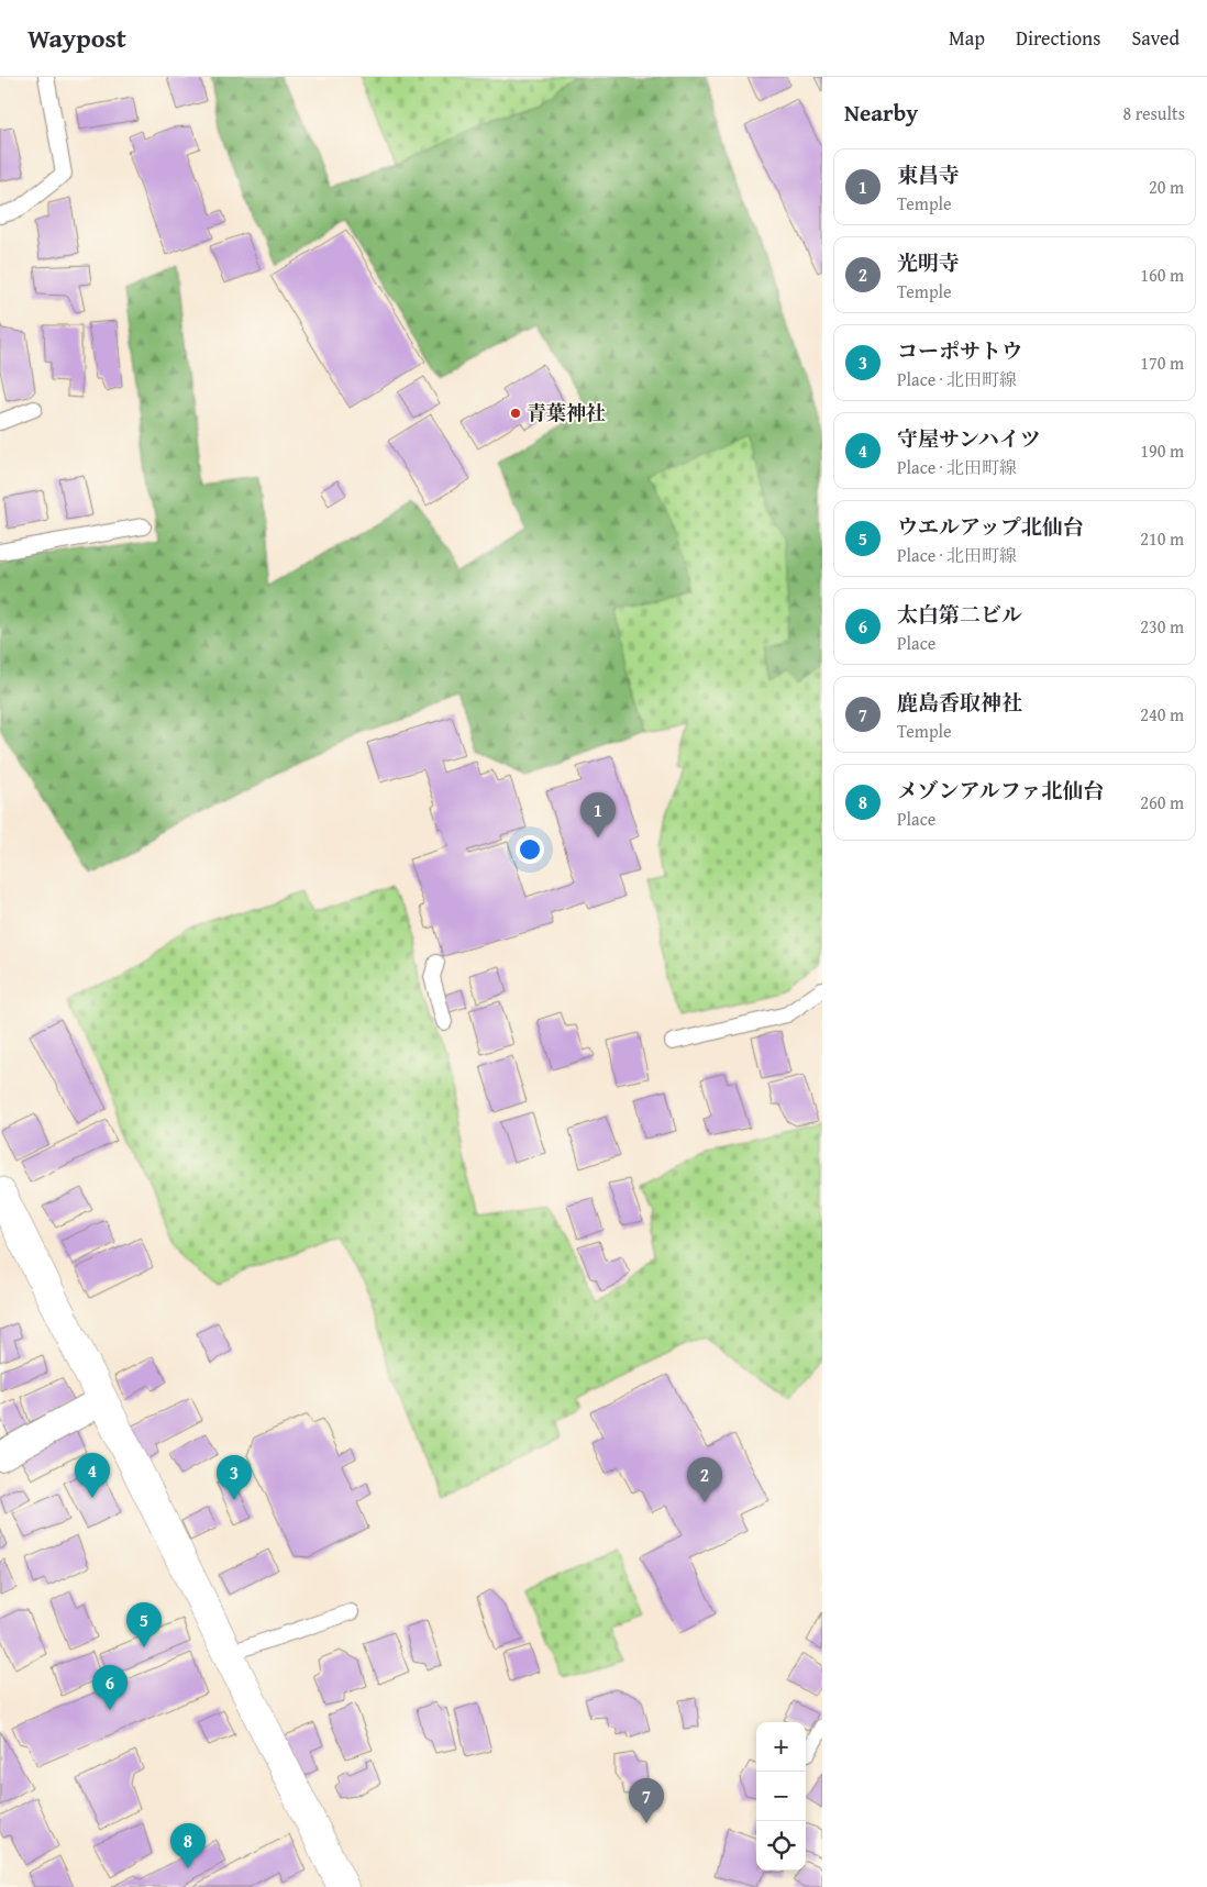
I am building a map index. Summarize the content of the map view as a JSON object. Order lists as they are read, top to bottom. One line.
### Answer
{"places":["青葉神社"],"page":{"header":"Waypost","nav":["Map","Directions","Saved"],"heading":["Nearby","8 results"],"list":[{"mark":"1","name":"東昌寺","note":"Temple","value":"20 m"},{"mark":"2","name":"光明寺","note":"Temple","value":"160 m"},{"mark":"3","name":"コーポサトウ","note":"Place · 北田町線","value":"170 m"},{"mark":"4","name":"守屋サンハイツ","note":"Place · 北田町線","value":"190 m"},{"mark":"5","name":"ウエルアップ北仙台","note":"Place · 北田町線","value":"210 m"},{"mark":"6","name":"太白第二ビル","note":"Place","value":"230 m"},{"mark":"7","name":"鹿島香取神社","note":"Temple","value":"240 m"},{"mark":"8","name":"メゾンアルファ北仙台","note":"Place","value":"260 m"}],"pins":["1","4","3","2","5","6","7","8"],"map_buttons":["+","−"]}}
